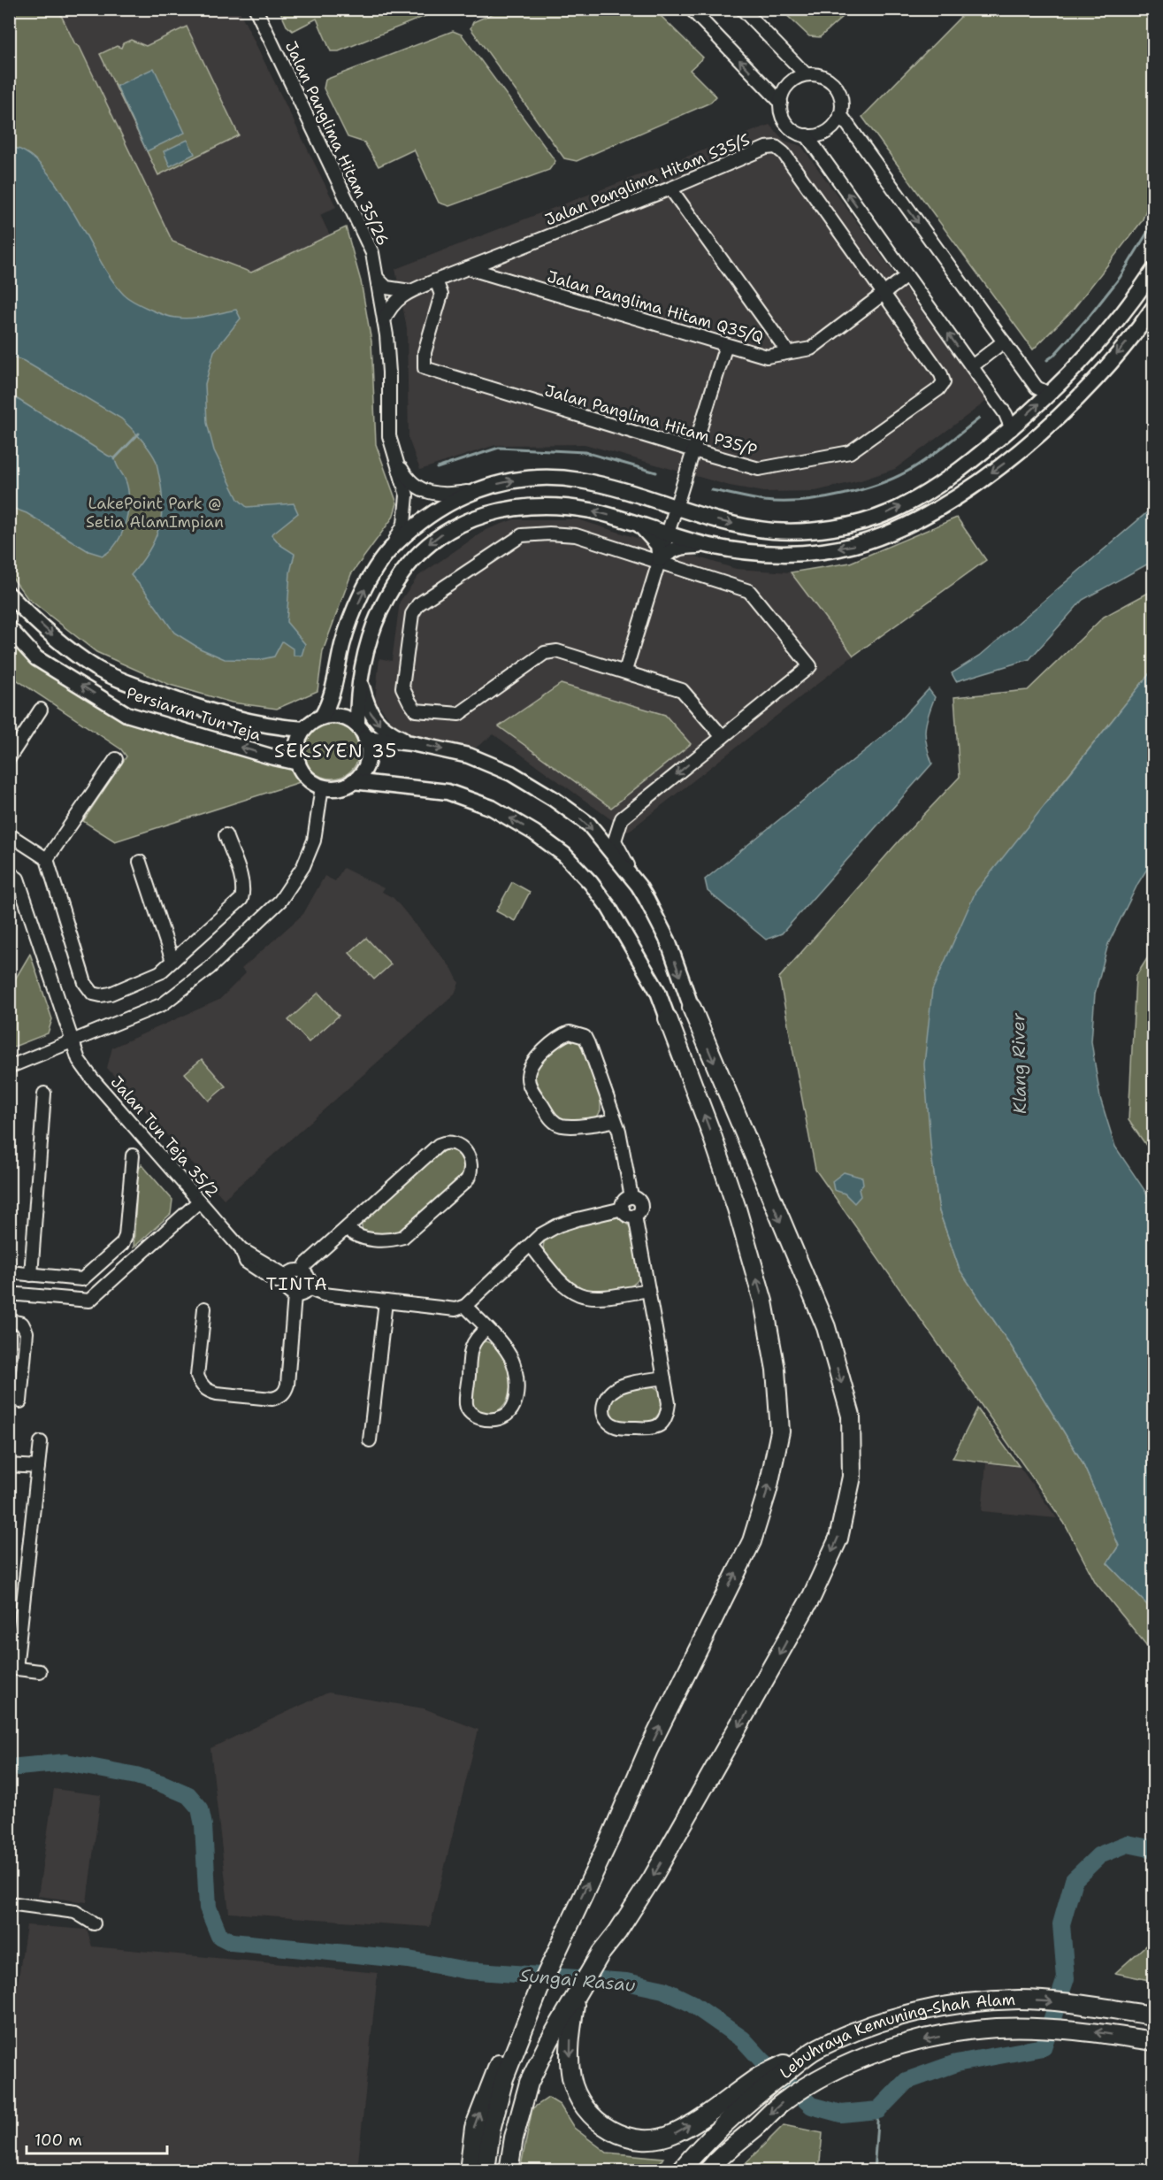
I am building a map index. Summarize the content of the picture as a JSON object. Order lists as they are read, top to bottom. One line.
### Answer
{"streets":{"highway":["Lebuhraya Kemuning-Shah Alam"],"main road":["Persiaran Tun Teja"],"street":["Jalan Panglima Hitam 35/26","Jalan Panglima Hitam S35/S","Jalan Panglima Hitam Q35/Q","Jalan Panglima Hitam P35/P","Jalan Tun Teja 35/2"]},"crossings":[["Jalan Panglima Hitam 35/26","Jalan Panglima Hitam S35/S"],["Jalan Panglima Hitam S35/S","Jalan Panglima Hitam Q35/Q"],["Jalan Panglima Hitam S35/S","Jalan Panglima Hitam P35/P"]],"districts":["SEKSYEN 35","TINTA"],"water":["Klang River","Sungai Rasau"],"parks":["LakePoint Park @ Setia AlamImpian"],"scale_bar":"100 m"}
